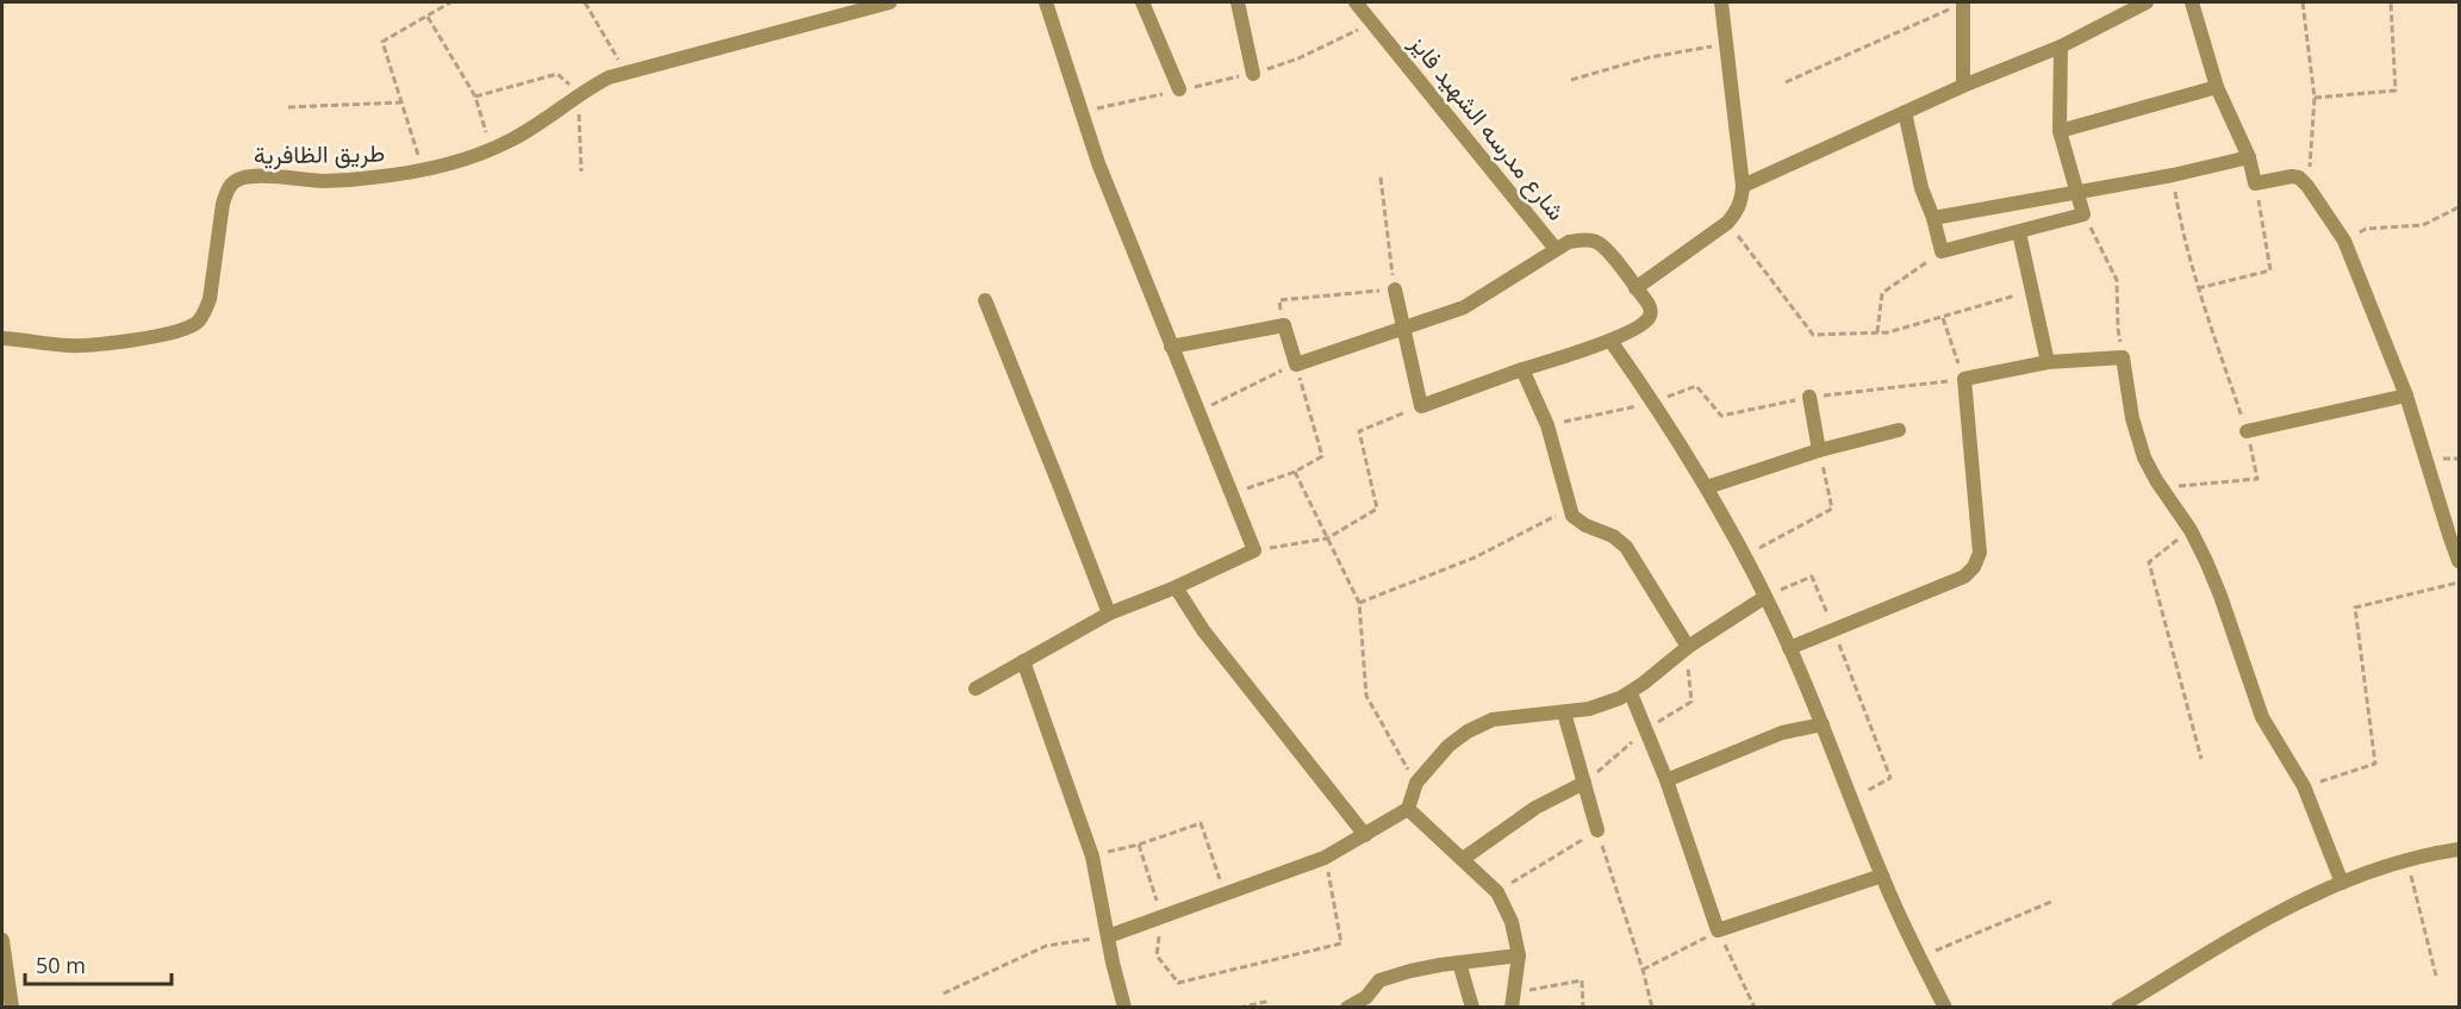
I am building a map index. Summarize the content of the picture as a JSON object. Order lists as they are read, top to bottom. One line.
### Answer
{"streets":{"street":["شارع مدرسه الشهيد فايز","طريق الظافرية"]},"scale_bar":"50 m"}
